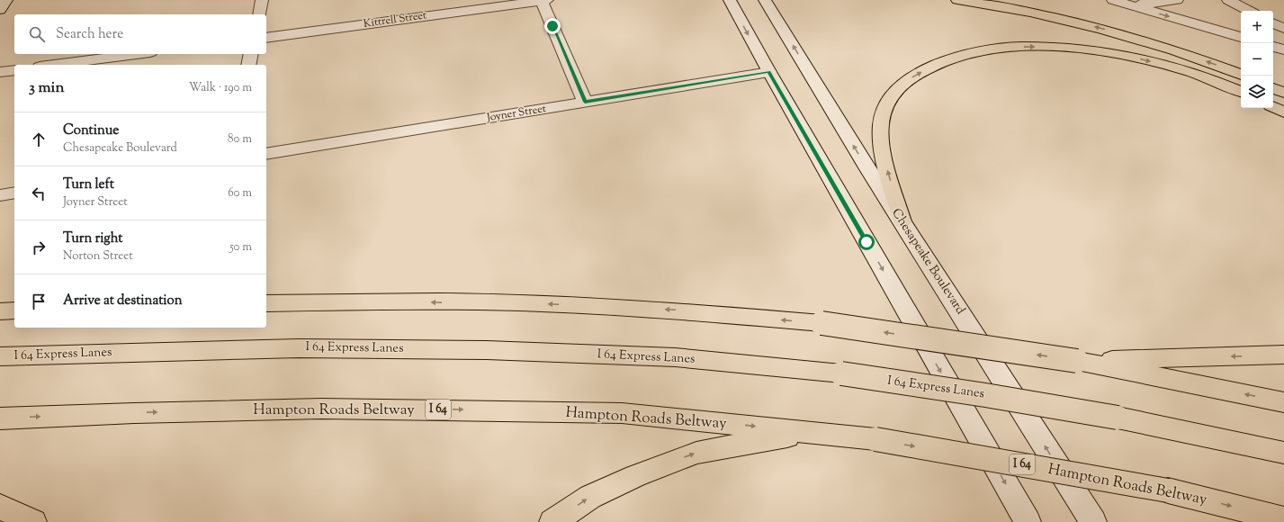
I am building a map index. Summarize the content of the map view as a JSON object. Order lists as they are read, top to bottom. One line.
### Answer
{"streets":{"highway":["I 64 Express Lanes","I 64","Hampton Roads Beltway"],"street":["Kittrell Street","Joyner Street","Chesapeake Boulevard"]},"page":{"map_buttons":["+","−"],"search":"Search here","heading":["3 min","Walk · 190 m"],"list":[["Continue","Chesapeake Boulevard","80 m"],["Turn left","Joyner Street","60 m"],["Turn right","Norton Street","50 m"],"Arrive at destination"]}}
